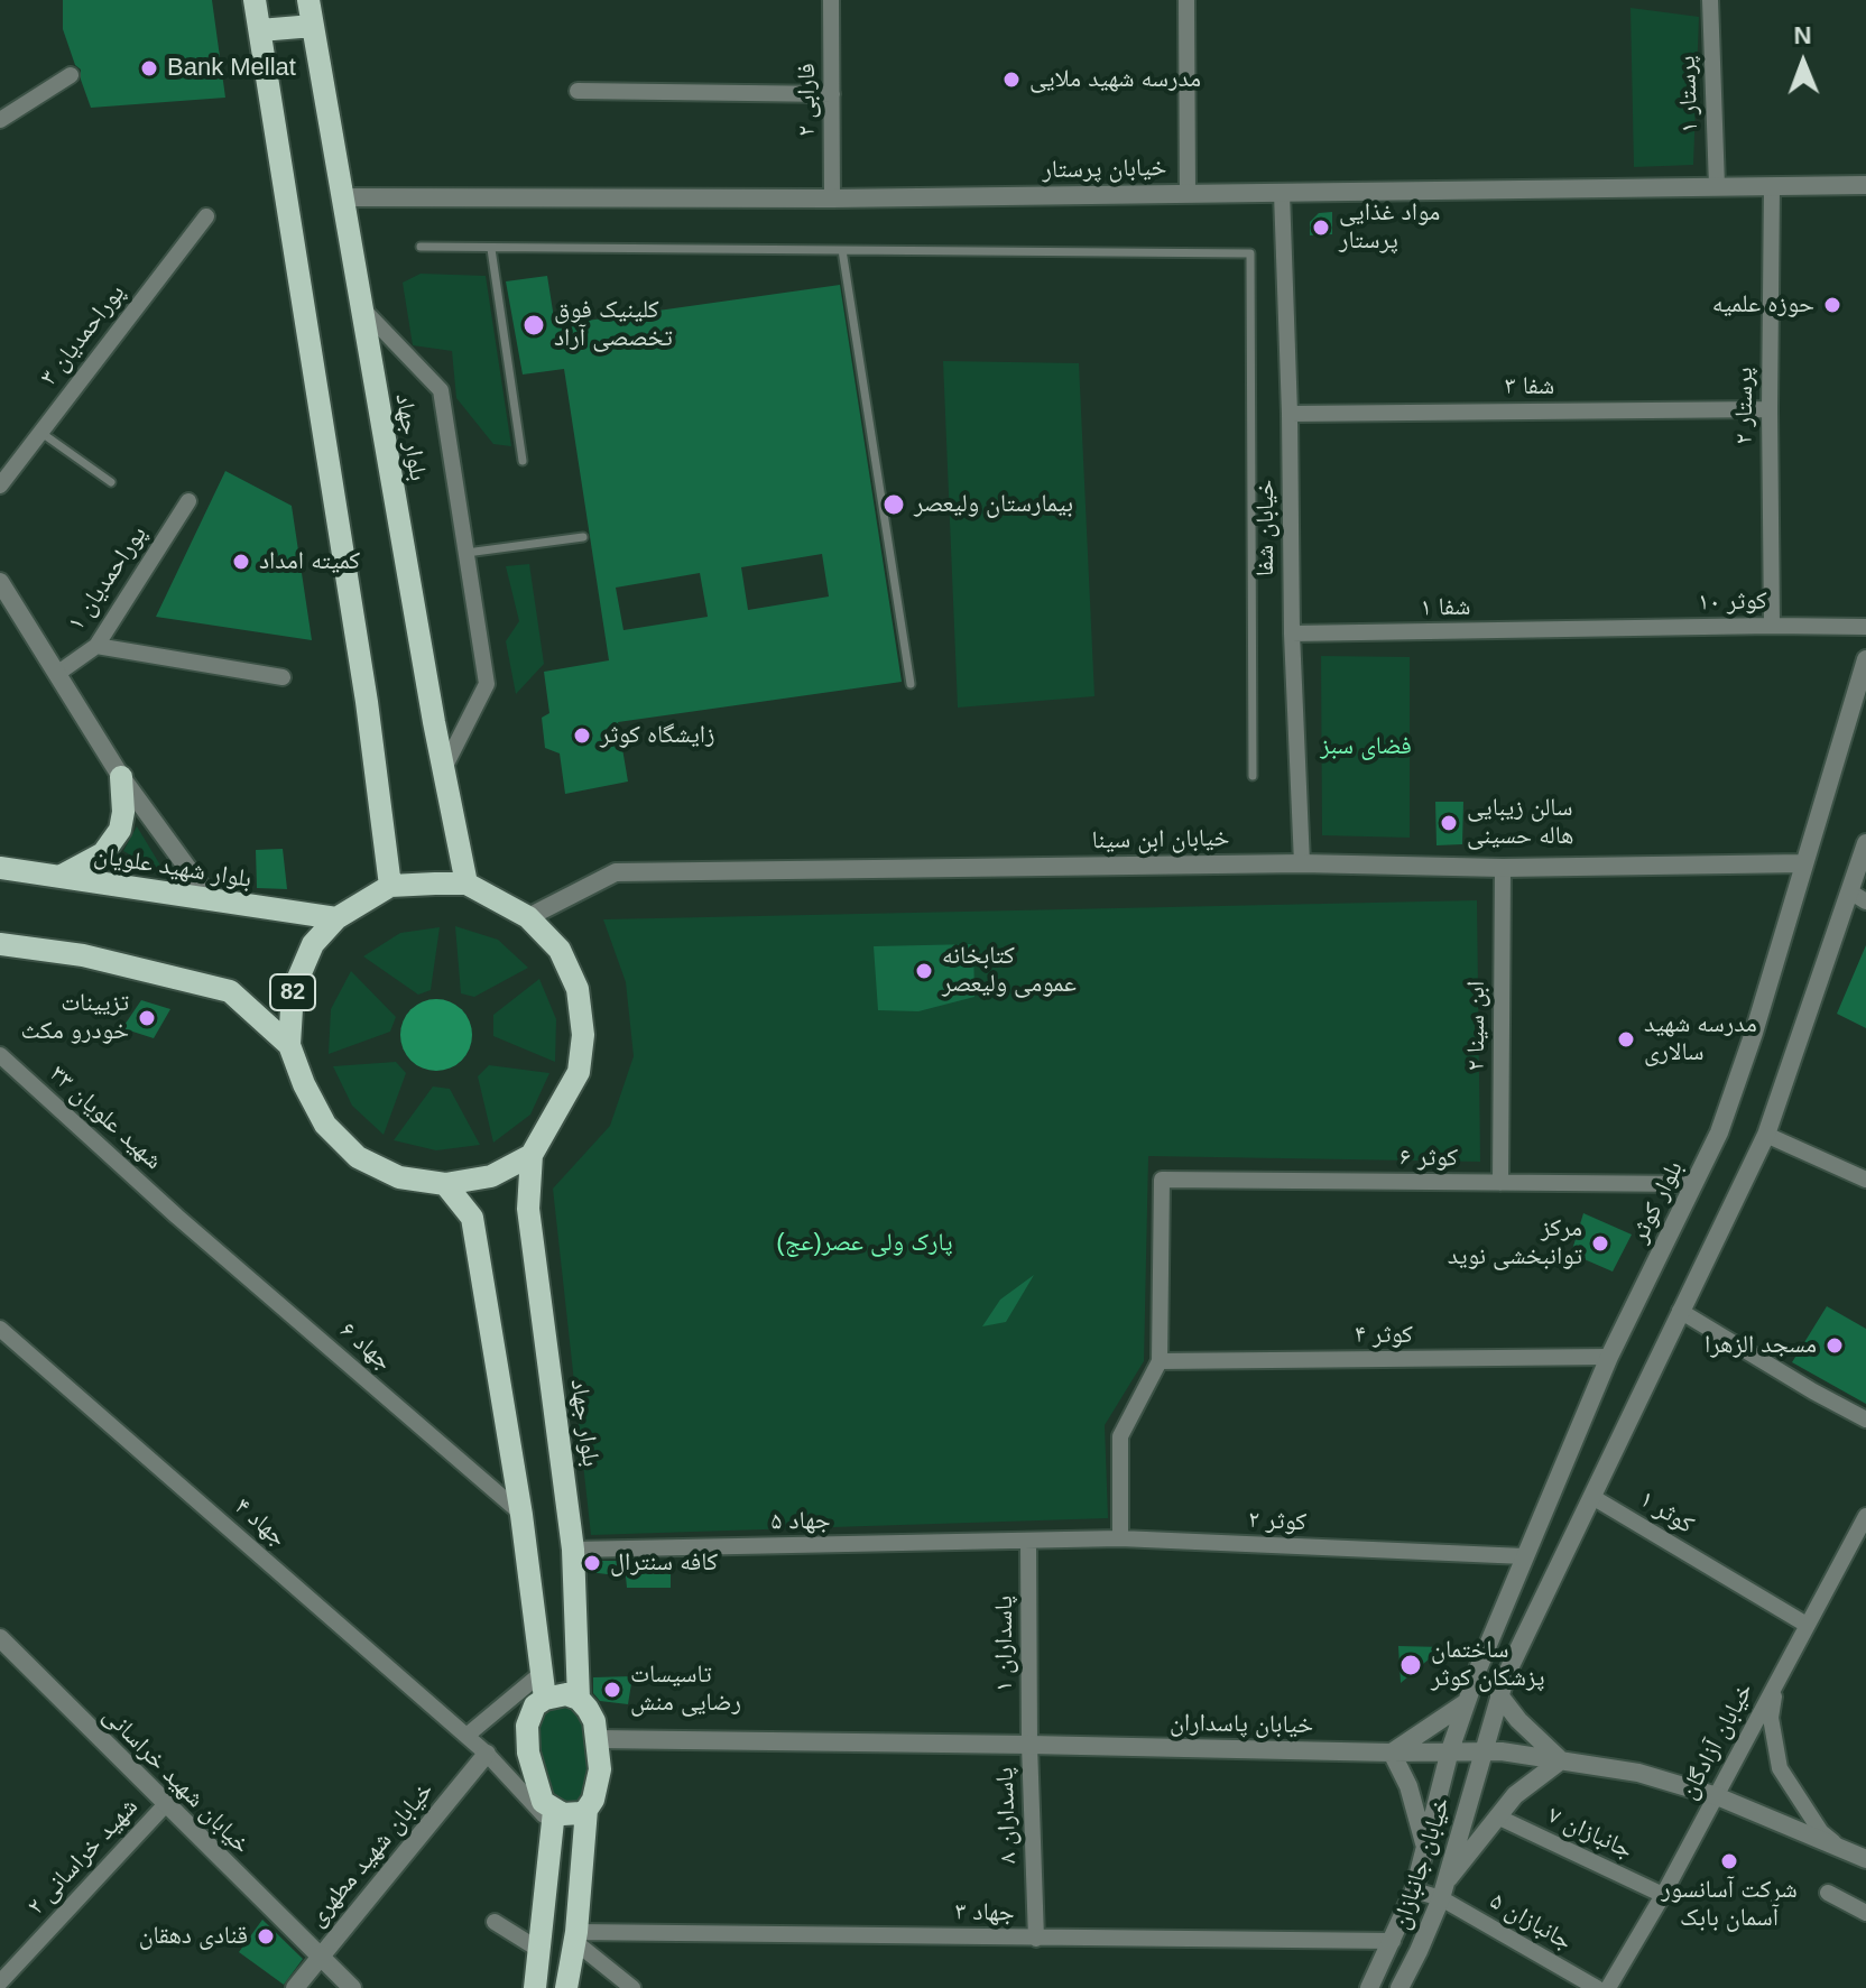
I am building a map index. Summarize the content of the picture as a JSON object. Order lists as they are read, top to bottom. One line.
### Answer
{"streets":{"main road":["بلوار جهاد","بلوار شهید علویان","82"],"street":["پرستار ۱","فارابی ۲","خیابان پرستار","پوراحمدیان ۳","شفا ۳","پرستار ۲","خیابان شفا","پوراحمدیان ۱","کوثر ۱۰","شفا ۱","خیابان ابن سینا","ابن سینا ۲","شهید علویان ۳۳","کوثر ۶","بلوار کوثر","کوثر ۴","جهاد ۶","کوثر ۱","جهاد ۵","کوثر ۲","جهاد ۴","پاسداران ۱","خیابان پاسداران","خیابان آزادگان","خیابان شهید خراسانی","پاسداران ۸","جانبازان ۷","خیابان شهید مطهری","شهید خراسانی ۲","خیابان جانبازان","جهاد ۳","جانبازان ۵"]},"crossings":[["پرستار ۱","خیابان پرستار"],["فارابی ۲","خیابان پرستار"],["خیابان پرستار","پرستار ۲"],["خیابان پرستار","بلوار جهاد"],["خیابان پرستار","خیابان شفا"],["شفا ۳","پرستار ۲"],["شفا ۳","خیابان شفا"],["پرستار ۲","کوثر ۱۰"],["بلوار جهاد","خیابان ابن سینا"],["بلوار جهاد","بلوار شهید علویان"],["بلوار جهاد","82"],["بلوار جهاد","جهاد ۵"],["خیابان شفا","شفا ۱"],["خیابان شفا","خیابان ابن سینا"],["کوثر ۱۰","شفا ۱"],["خیابان ابن سینا","بلوار شهید علویان"],["خیابان ابن سینا","82"],["خیابان ابن سینا","ابن سینا ۲"],["خیابان ابن سینا","بلوار کوثر"],["بلوار شهید علویان","82"],["ابن سینا ۲","کوثر ۶"],["شهید علویان ۳۳","جهاد ۶"],["کوثر ۶","بلوار کوثر"],["کوثر ۶","کوثر ۴"],["بلوار کوثر","کوثر ۴"],["بلوار کوثر","کوثر ۲"],["بلوار کوثر","خیابان پاسداران"],["بلوار کوثر","خیابان جانبازان"],["کوثر ۱","خیابان آزادگان"],["جهاد ۵","کوثر ۲"],["جهاد ۵","پاسداران ۱"],["کوثر ۲","پاسداران ۱"],["جهاد ۴","خیابان شهید مطهری"],["پاسداران ۱","خیابان پاسداران"],["پاسداران ۱","پاسداران ۸"],["خیابان پاسداران","خیابان آزادگان"],["خیابان پاسداران","پاسداران ۸"],["خیابان پاسداران","خیابان جانبازان"],["خیابان آزادگان","جانبازان ۷"],["خیابان شهید خراسانی","خیابان شهید مطهری"],["خیابان شهید خراسانی","شهید خراسانی ۲"],["پاسداران ۸","جهاد ۳"],["خیابان جانبازان","جهاد ۳"],["خیابان جانبازان","جانبازان ۵"]],"parks":["فضای سبز","پارک ولی عصر(عج)"],"places":["Bank Mellat","مدرسه شهید ملایی","مواد غذایی پرستار","حوزه علمیه","کلینیک فوق تخصصی آراد","بیمارستان ولیعصر","کمیته امداد","زایشگاه کوثر","سالن زیبایی هاله حسینی","کتابخانه عمومی ولیعصر","تزیینات خودرو مکث","مدرسه شهید سالاری","مرکز توانبخشی نوید","مسجد الزهرا","کافه سنترال","ساختمان پزشکان کوثر","تاسیسات رضایی منش","شرکت آسانسور آسمان بابک","قنادی دهقان"],"north":"top"}
